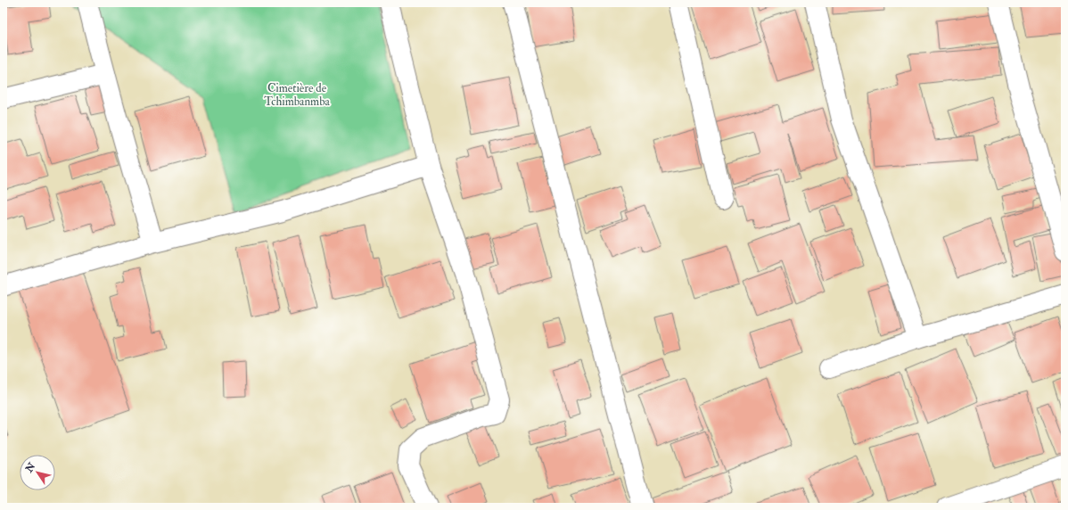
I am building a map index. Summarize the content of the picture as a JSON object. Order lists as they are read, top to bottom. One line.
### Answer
{"parks":["Cimetière de Tchimbanmba"],"north":"top left"}
